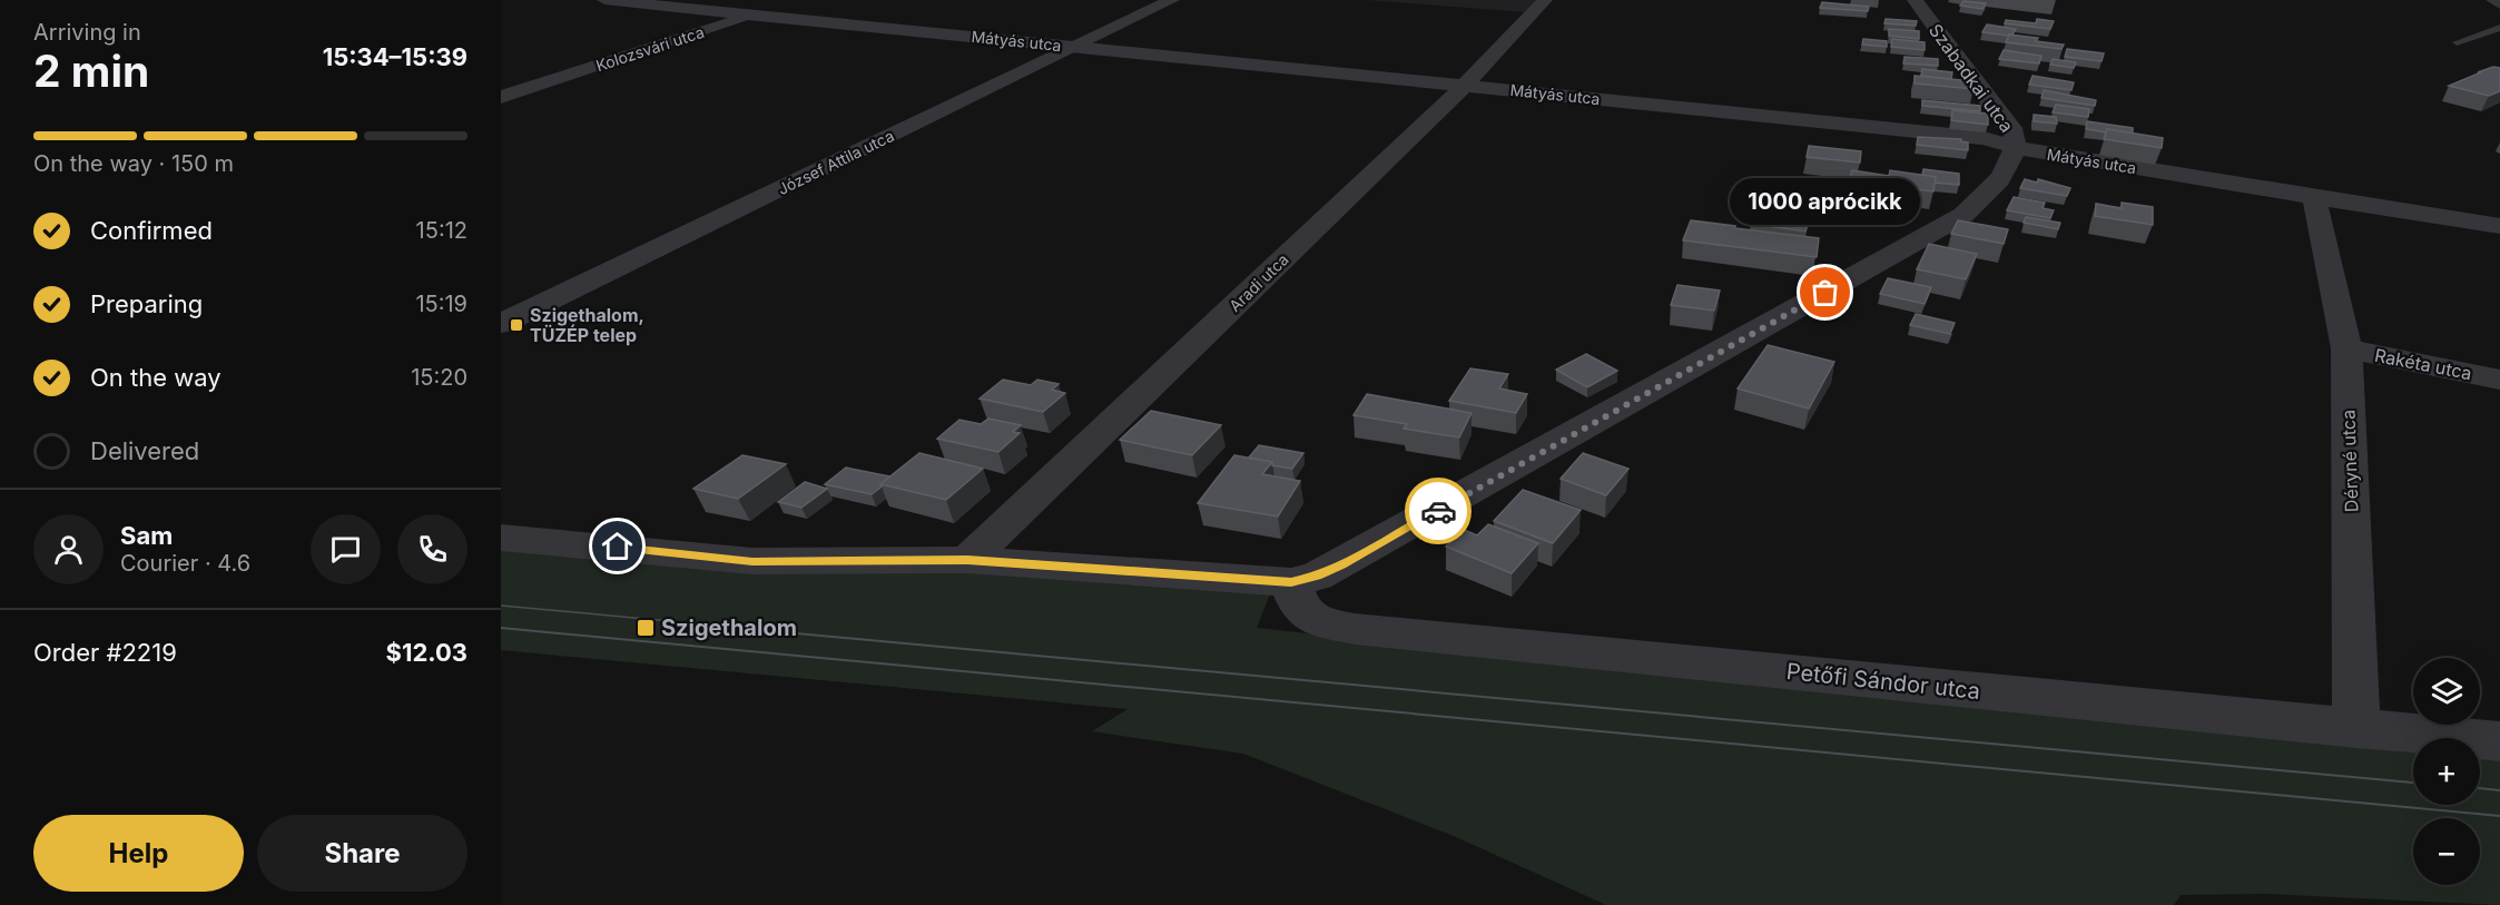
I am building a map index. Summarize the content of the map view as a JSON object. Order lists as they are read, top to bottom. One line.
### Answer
{"streets":{"street":["Mátyás utca","Kolozsvári utca","Szabadkai utca","József Attila utca","Aradi utca","Rakéta utca","Déryné utca","Petőfi Sándor utca"]},"crossings":[["Mátyás utca","Kolozsvári utca"],["Mátyás utca","Szabadkai utca"],["Mátyás utca","József Attila utca"],["Mátyás utca","Aradi utca"],["Mátyás utca","Déryné utca"],["Szabadkai utca","Aradi utca"],["Szabadkai utca","Petőfi Sándor utca"],["Rakéta utca","Déryné utca"],["Déryné utca","Petőfi Sándor utca"]],"places":{"other":["1000 aprócikk"],"transit":["Szigethalom, TÜZÉP telep","Szigethalom"]},"page":{"heading":["2 min","Arriving in","15:34–15:39"],"panel":["Sam","Courier · 4.6","Order #2219","$12.03"],"bar":"On the way · 150 m","bubble":"1000 aprócikk","list":[["Confirmed","15:12"],["Preparing","15:19"],["On the way","15:20"],"Delivered"],"map_buttons":["+","−"],"buttons":["Help","Share"]}}
